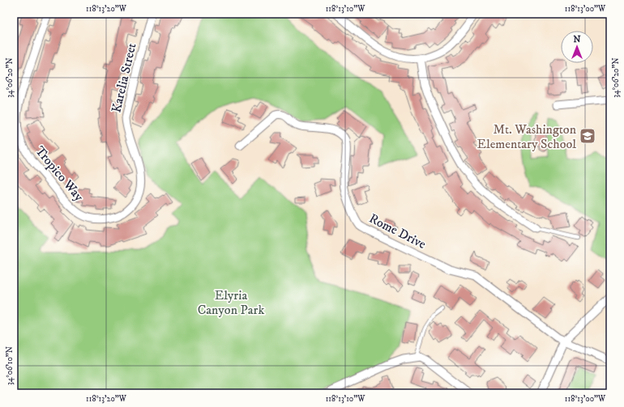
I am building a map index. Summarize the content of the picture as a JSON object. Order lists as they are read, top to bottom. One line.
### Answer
{"streets":{"street":["Karelia Street","Tropico Way","Rome Drive"]},"crossings":[["Karelia Street","Tropico Way"]],"parks":["Elyria Canyon Park"],"places":{"school or university":["Mt. Washington Elementary School"]},"north":"top","coordinates":["118°13'20\"W","118°13'10\"W","118°13'00\"W","34°06'20\"N","34°06'10\"N"]}
